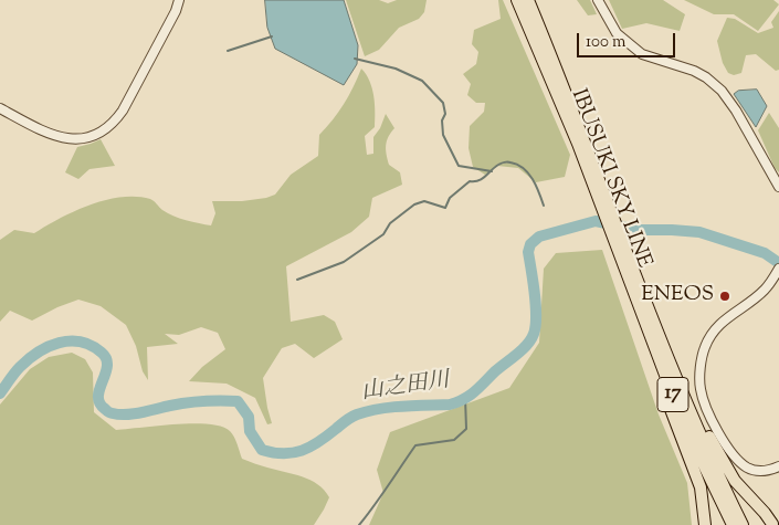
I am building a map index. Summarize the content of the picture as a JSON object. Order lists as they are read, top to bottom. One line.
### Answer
{"streets":{"main road":["IBUSUKI SKY LINE","17"]},"water":["山之田川"],"places":["ENEOS"],"scale_bar":"100 m"}
